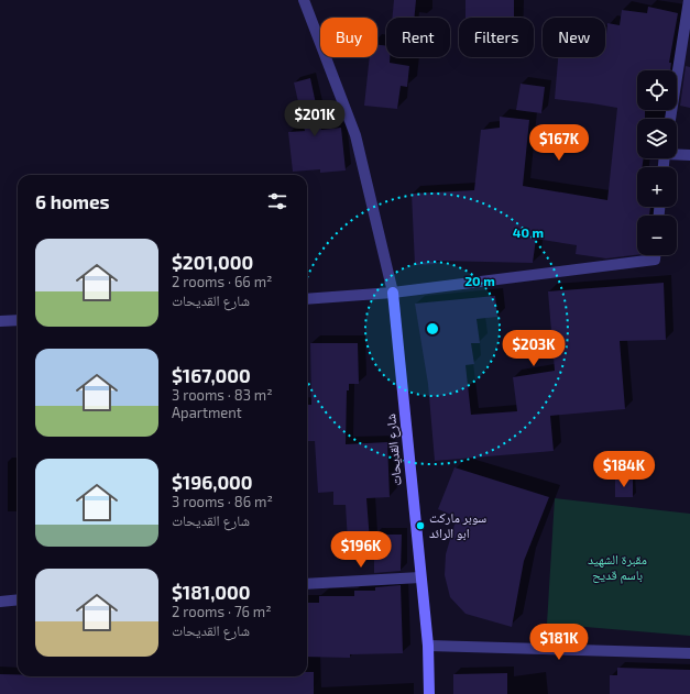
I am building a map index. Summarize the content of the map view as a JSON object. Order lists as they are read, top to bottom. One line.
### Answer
{"streets":{"street":["شارع القديحات"]},"parks":["مقبرة الشهيد باسم قديح"],"places":["سوبر ماركت ابو الرائد"],"page":{"chip":["Buy","Rent","Filters","New"],"map_buttons":["+","−"],"price":["$201K","$167K","$203K","$184K","$196K","$181K"],"heading":"6 homes","list":[{"name":"$201,000","note":"2 rooms · 66 m² · شارع القديحات"},{"name":"$167,000","note":"3 rooms · 83 m² · Apartment"},{"name":"$196,000","note":"3 rooms · 86 m² · شارع القديحات"},{"name":"$181,000","note":"2 rooms · 76 m² · شارع القديحات"}]},"rings":["40 m","20 m"]}
